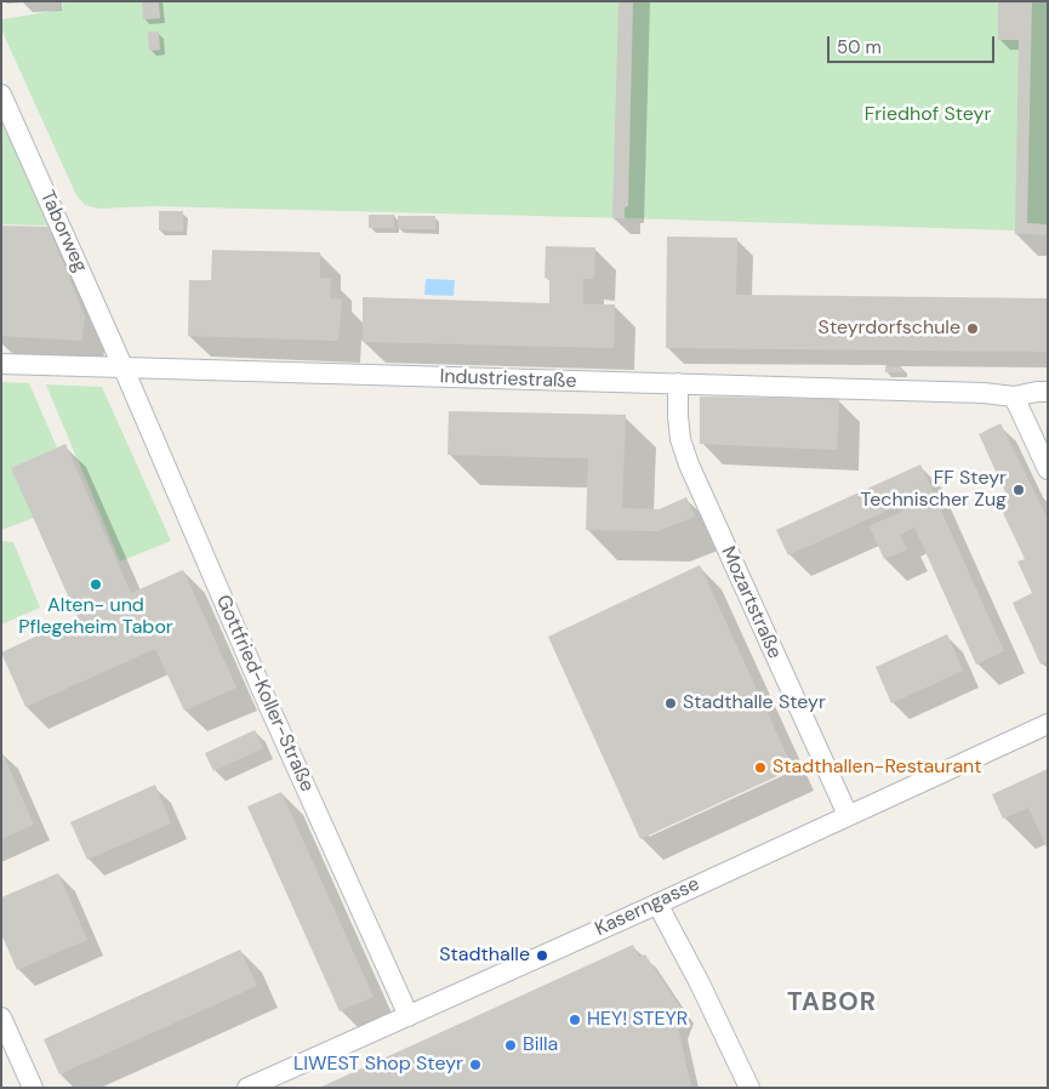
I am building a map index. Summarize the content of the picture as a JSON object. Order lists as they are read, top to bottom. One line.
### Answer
{"streets":{"street":["Taborweg","Industriestraße","Mozartstraße","Gottfried-Koller-Straße","Kaserngasse"]},"crossings":[["Taborweg","Industriestraße"],["Taborweg","Gottfried-Koller-Straße"],["Industriestraße","Mozartstraße"],["Industriestraße","Gottfried-Koller-Straße"],["Mozartstraße","Kaserngasse"],["Gottfried-Koller-Straße","Kaserngasse"]],"districts":["TABOR"],"parks":["Friedhof Steyr"],"places":["Steyrdorfschule","FF Steyr Technischer Zug","Alten- und Pflegeheim Tabor","Stadthalle Steyr","Stadthallen-Restaurant","Stadthalle","HEY! STEYR","Billa","LIWEST Shop Steyr"],"scale_bar":"50 m"}
